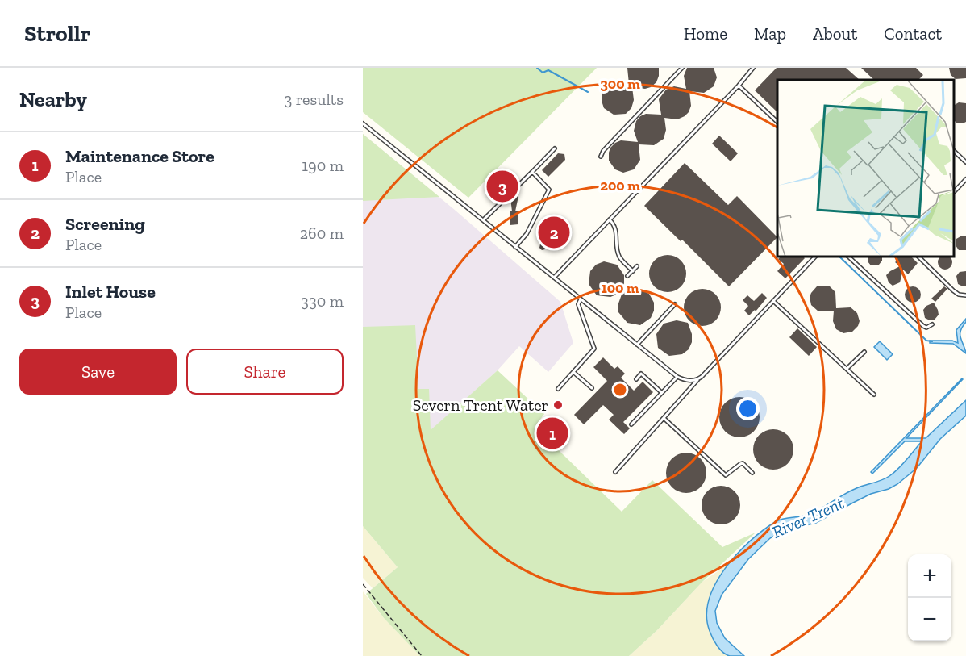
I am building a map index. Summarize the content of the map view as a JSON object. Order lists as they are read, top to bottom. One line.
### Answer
{"water":["River Trent"],"places":["Severn Trent Water"],"page":{"header":"Strollr","nav":["Home","Map","About","Contact"],"heading":["Nearby","3 results"],"list":[{"mark":"1","name":"Maintenance Store","note":"Place","value":"190 m"},{"mark":"2","name":"Screening","note":"Place","value":"260 m"},{"mark":"3","name":"Inlet House","note":"Place","value":"330 m"}],"pins":["3","2","1"],"buttons":["Save","Share"],"map_buttons":["+","−"]},"rings":["300 m","200 m","100 m"]}
